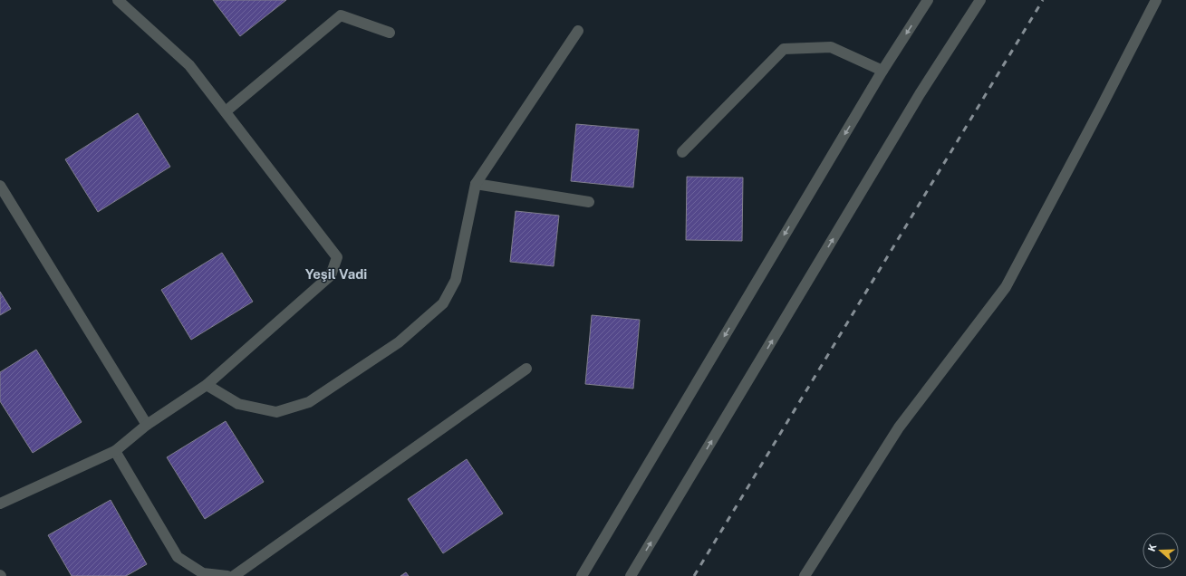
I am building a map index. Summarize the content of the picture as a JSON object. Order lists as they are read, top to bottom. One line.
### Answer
{"districts":["Yeşil Vadi"],"north":"left"}
